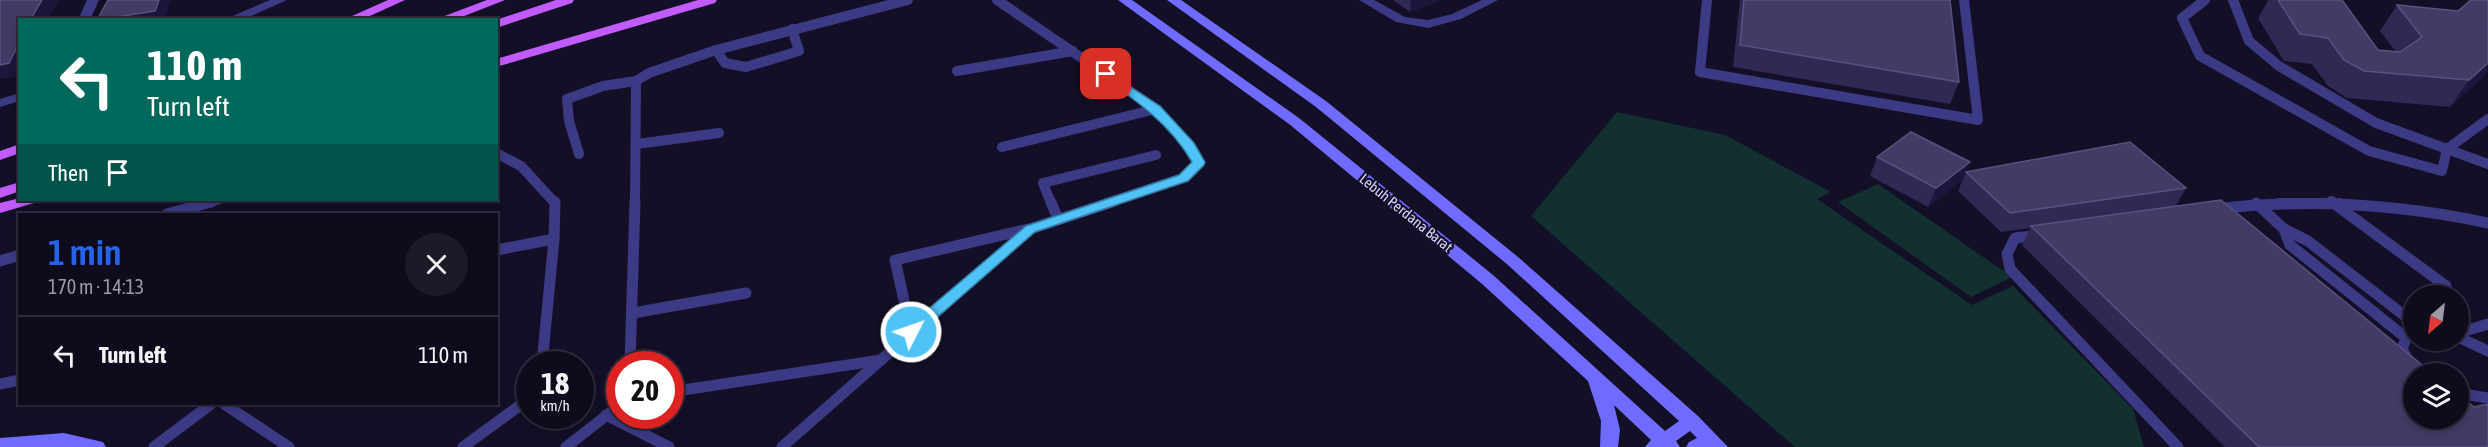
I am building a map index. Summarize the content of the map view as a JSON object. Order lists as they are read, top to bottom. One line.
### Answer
{"streets":{"street":["Lebuh Perdana Barat"]},"north":"bottom left","page":{"turn":["110 m","Turn left"],"then":"Then","heading":["1 min","170 m · 14:13"],"list":[{"name":"Turn left","value":"110 m"}],"speed":"18 km/h","limit":"20"}}
